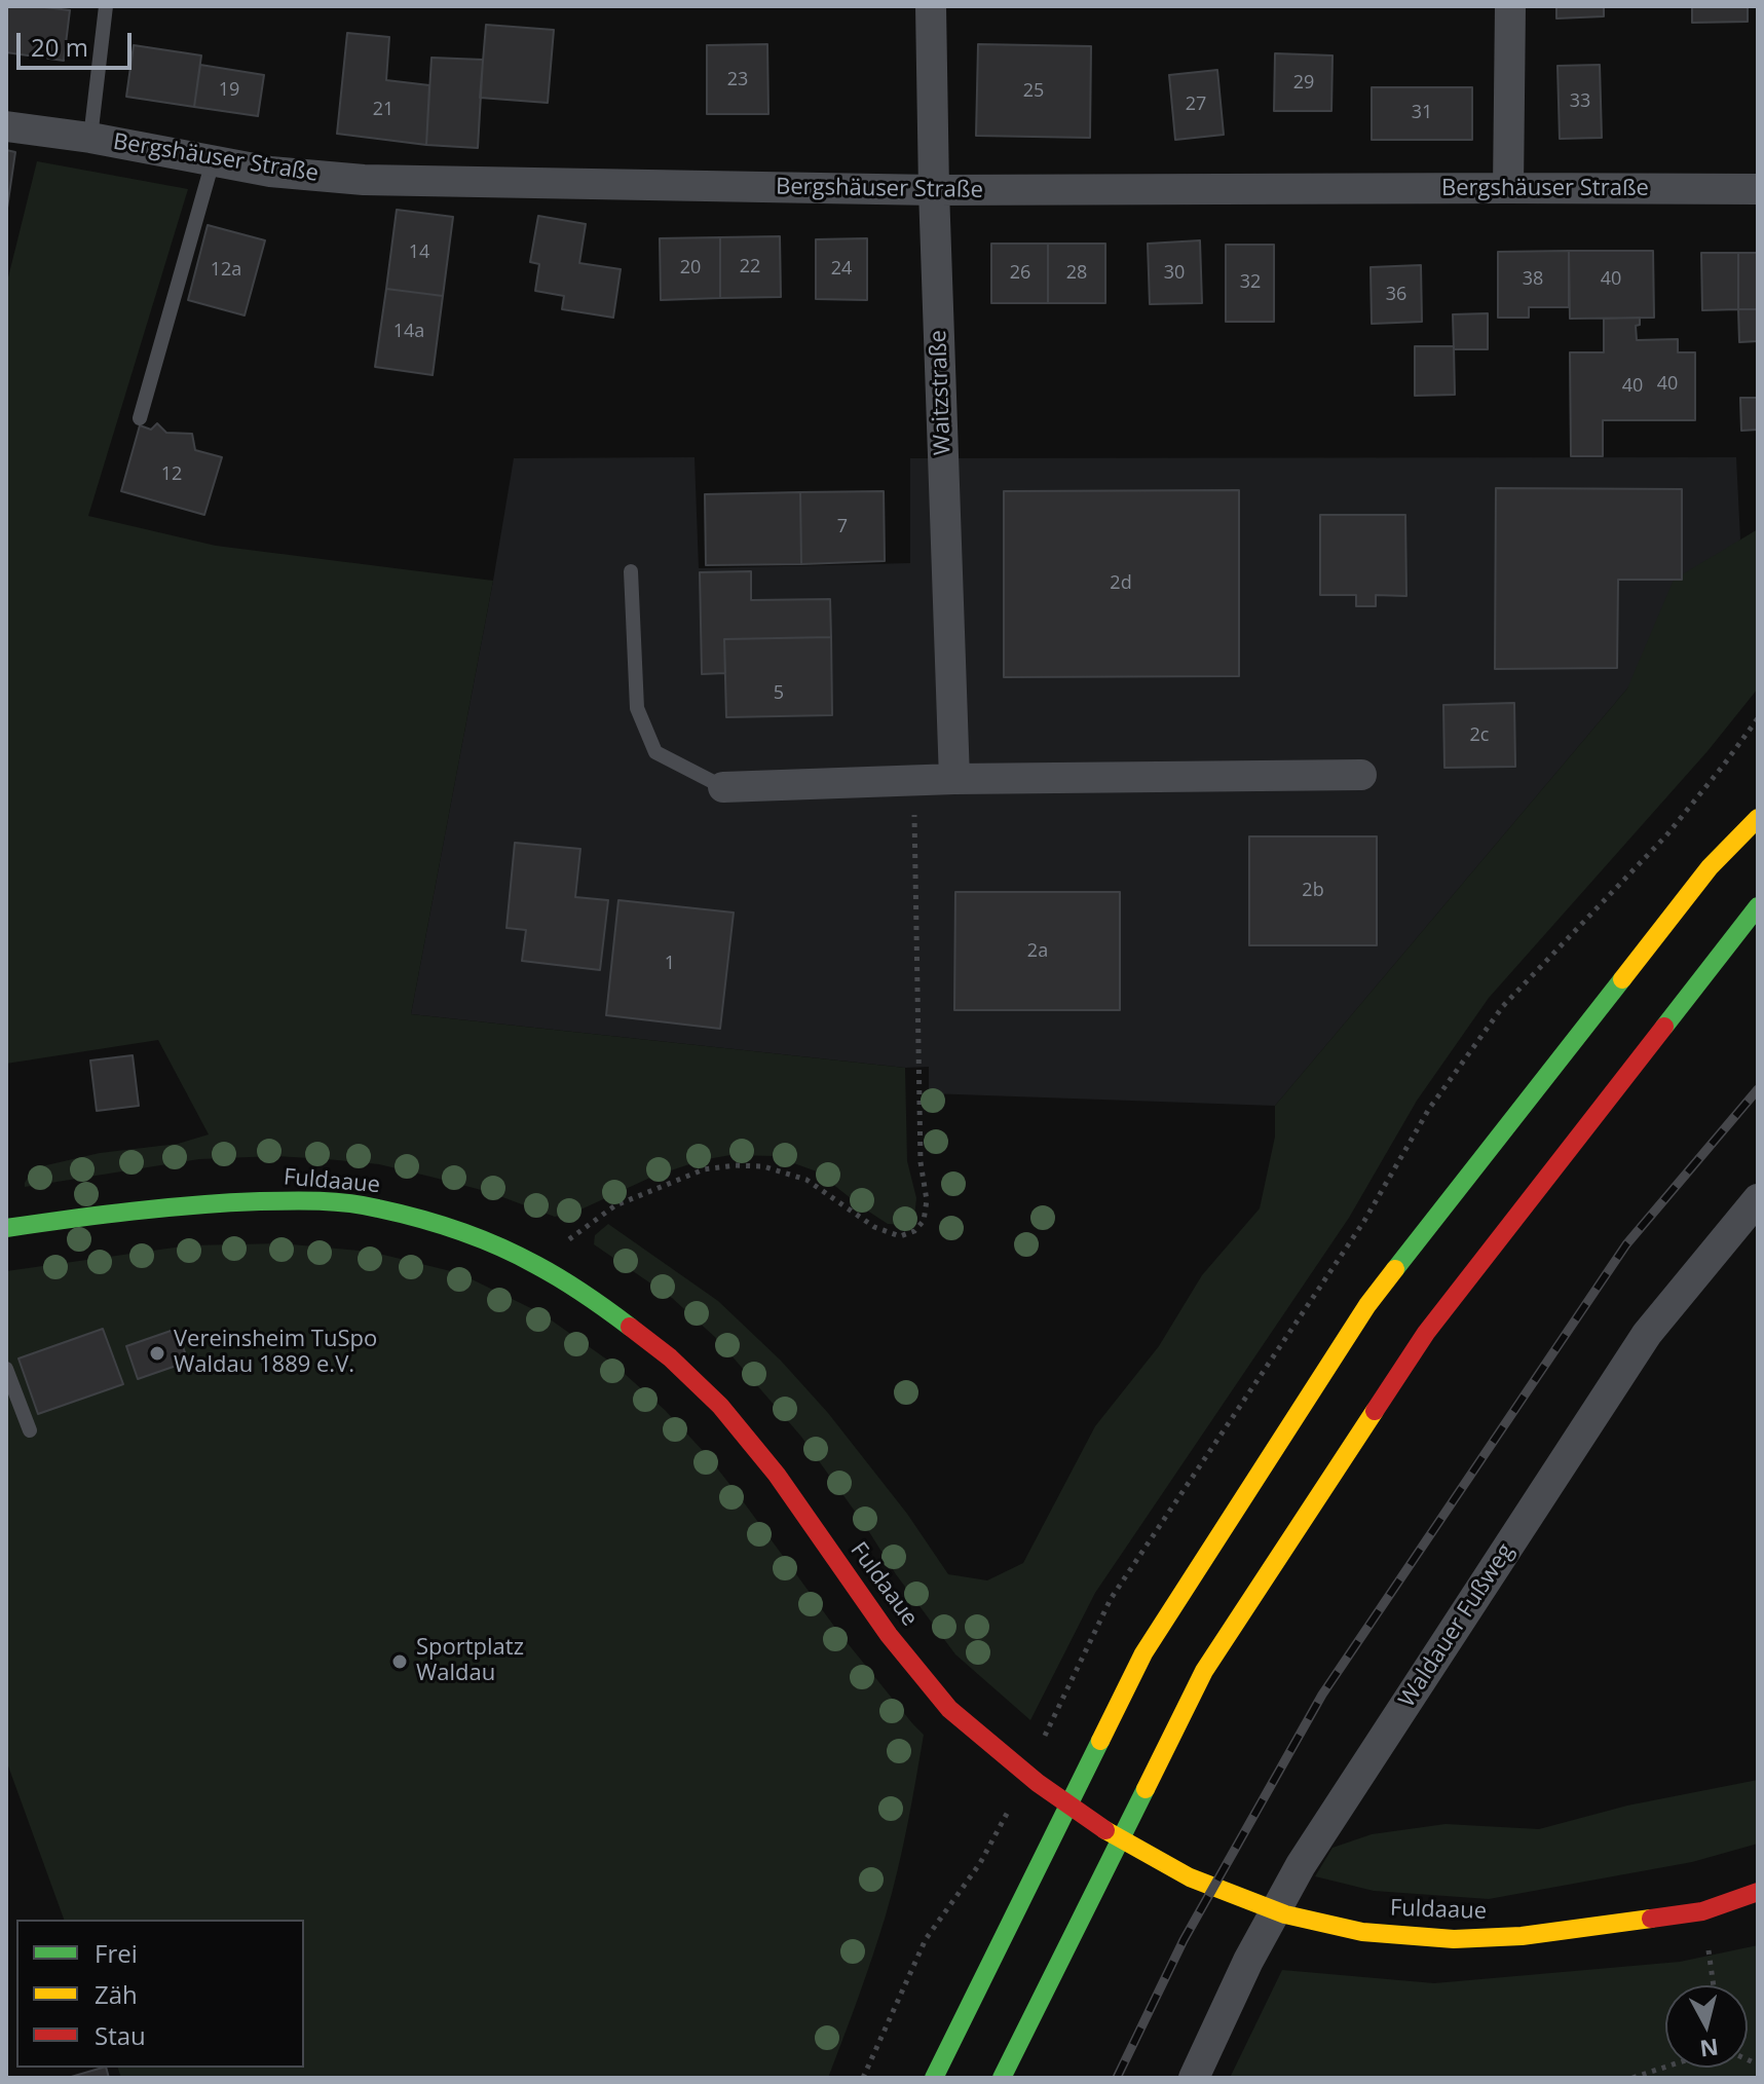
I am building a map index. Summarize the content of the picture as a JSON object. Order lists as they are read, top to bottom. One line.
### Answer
{"streets":{"main road":["Fuldaaue"],"street":["Bergshäuser Straße","Waitzstraße","Waldauer Fußweg"]},"crossings":[["Bergshäuser Straße","Waitzstraße"]],"places":["Vereinsheim TuSpo Waldau 1889 e.V.","Sportplatz Waldau"],"house_numbers":["23","29","19","25","33","27","21","31","14","22","20","24","12a","26","28","30","38","40","32","36","14a","40","40","12","7","2d","5","2c","2b","2a","1"],"legend":["Frei","Zäh","Stau"],"scale_bar":"20 m","north":"bottom"}
